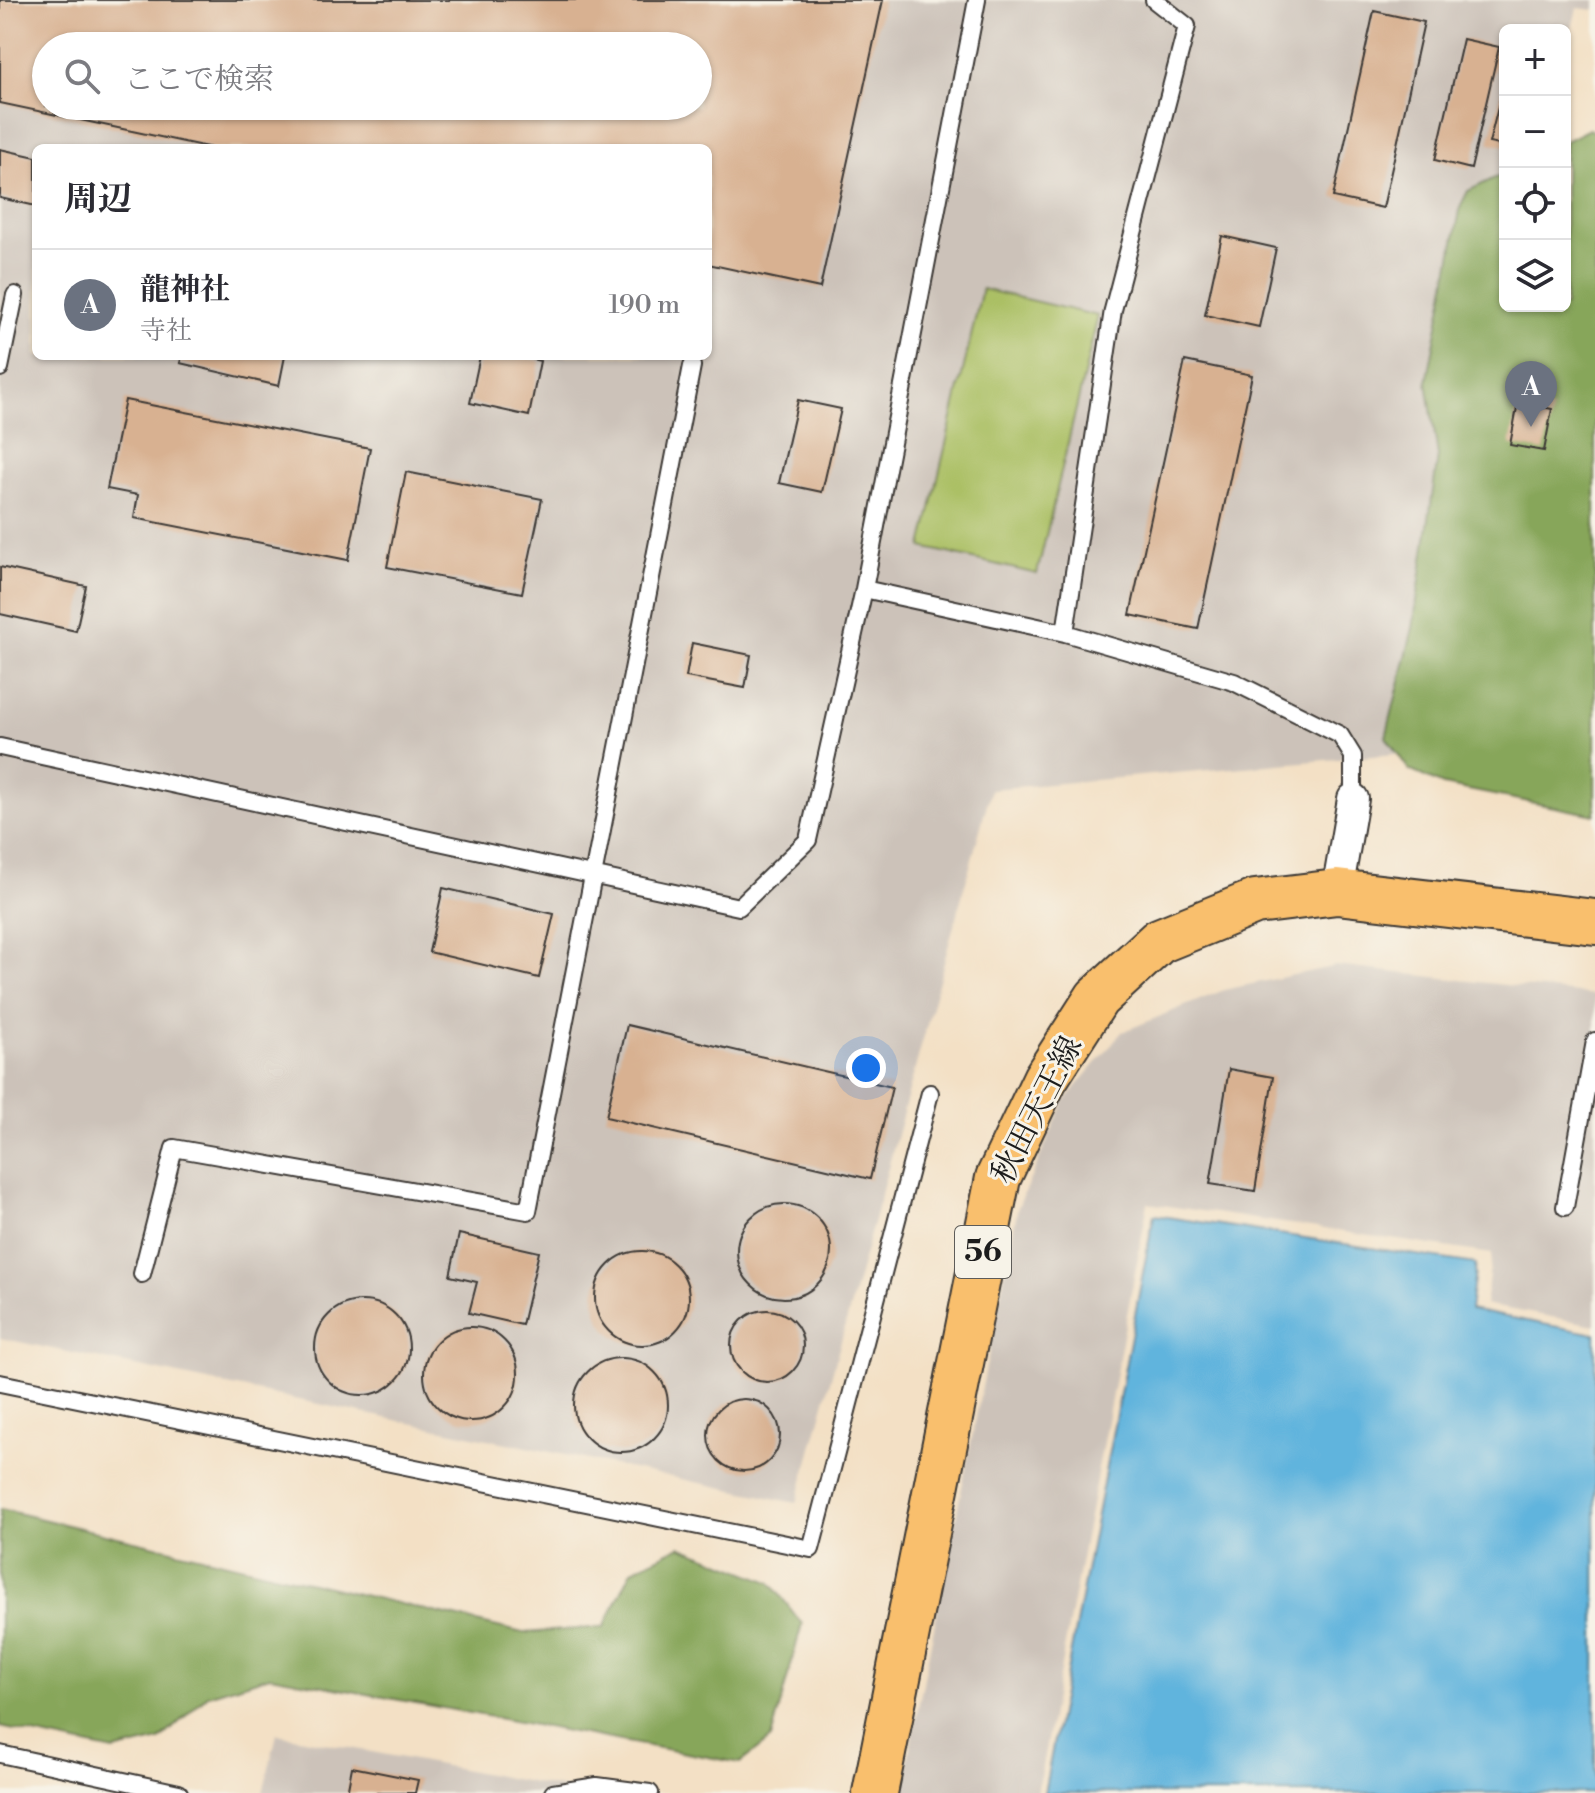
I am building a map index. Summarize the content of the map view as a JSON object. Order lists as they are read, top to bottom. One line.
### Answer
{"streets":{"main road":["秋田天王線","56"]},"page":{"map_buttons":["+","−"],"search":"ここで検索","heading":"周辺","list":[{"mark":"A","name":"龍神社","note":"寺社","value":"190 m"}],"pins":"A"}}
